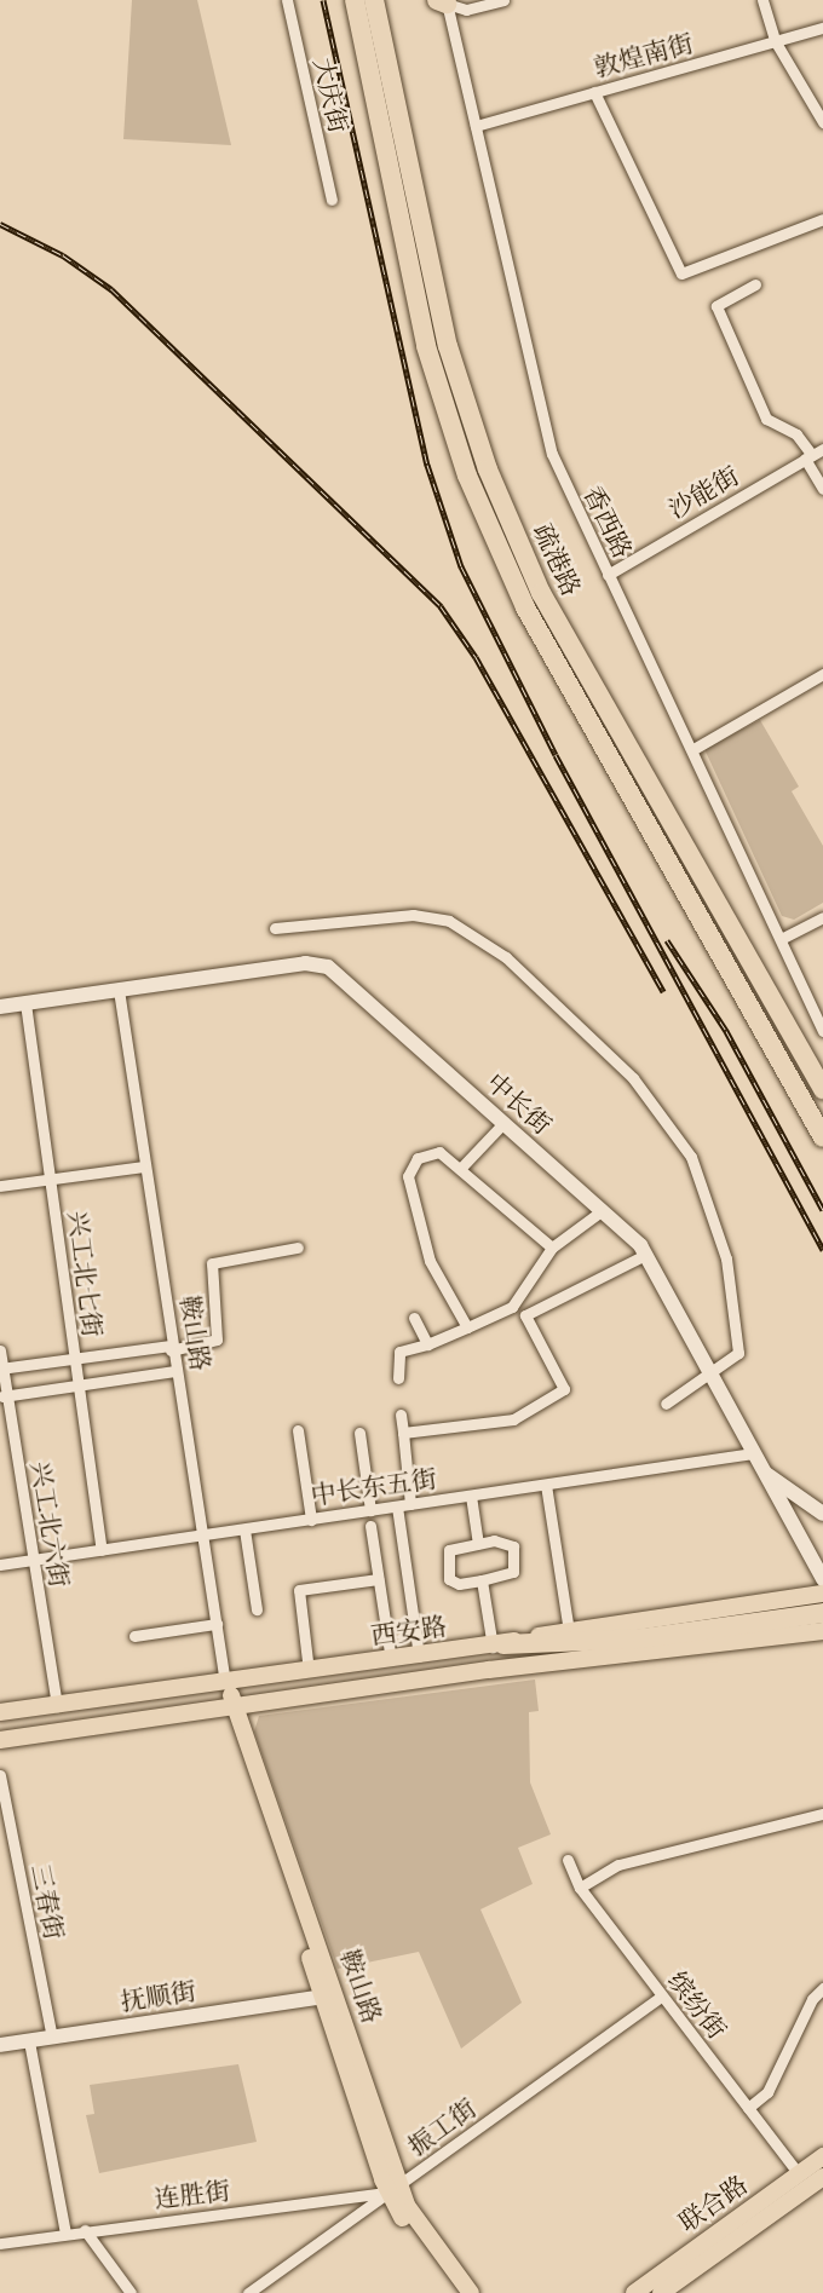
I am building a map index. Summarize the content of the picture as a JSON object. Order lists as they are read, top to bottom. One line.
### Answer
{"streets":{"highway":["疏港路"],"main road":["鞍山路","西安路","联合路"],"street":["敦煌南街","大庆街","沙能街","香西路","中长街","兴工北七街","中长东五街","兴工北六街","三春街","抚顺街","缤纷街","振工街","连胜街"]},"crossings":[["敦煌南街","香西路"],["沙能街","香西路"],["中长街","兴工北七街"],["中长街","鞍山路"],["中长街","中长东五街"],["兴工北七街","中长东五街"],["鞍山路","中长东五街"],["鞍山路","西安路"],["鞍山路","抚顺街"],["鞍山路","振工街"],["鞍山路","连胜街"],["中长东五街","兴工北六街"],["兴工北六街","西安路"],["三春街","抚顺街"],["缤纷街","振工街"],["缤纷街","联合路"],["振工街","连胜街"]]}
